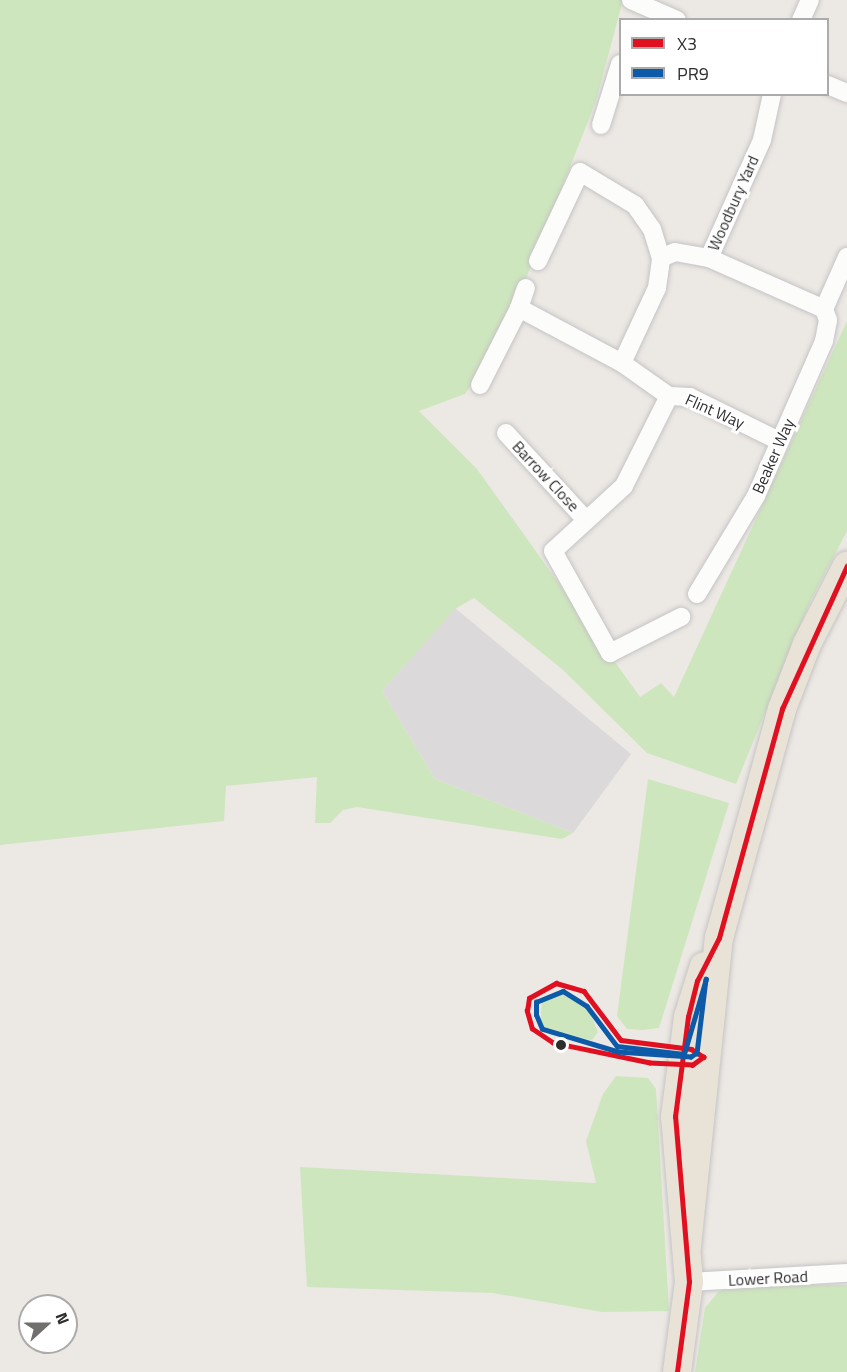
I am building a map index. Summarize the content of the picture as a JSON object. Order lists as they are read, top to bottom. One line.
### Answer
{"streets":{"street":["Woodbury Yard","Flint Way","Beaker Way","Barrow Close","Lower Road"]},"crossings":[["Flint Way","Beaker Way"],["Flint Way","Barrow Close"]],"lines":["transit line X3","transit line PR9"],"legend":["X3","PR9"],"north":"right"}
